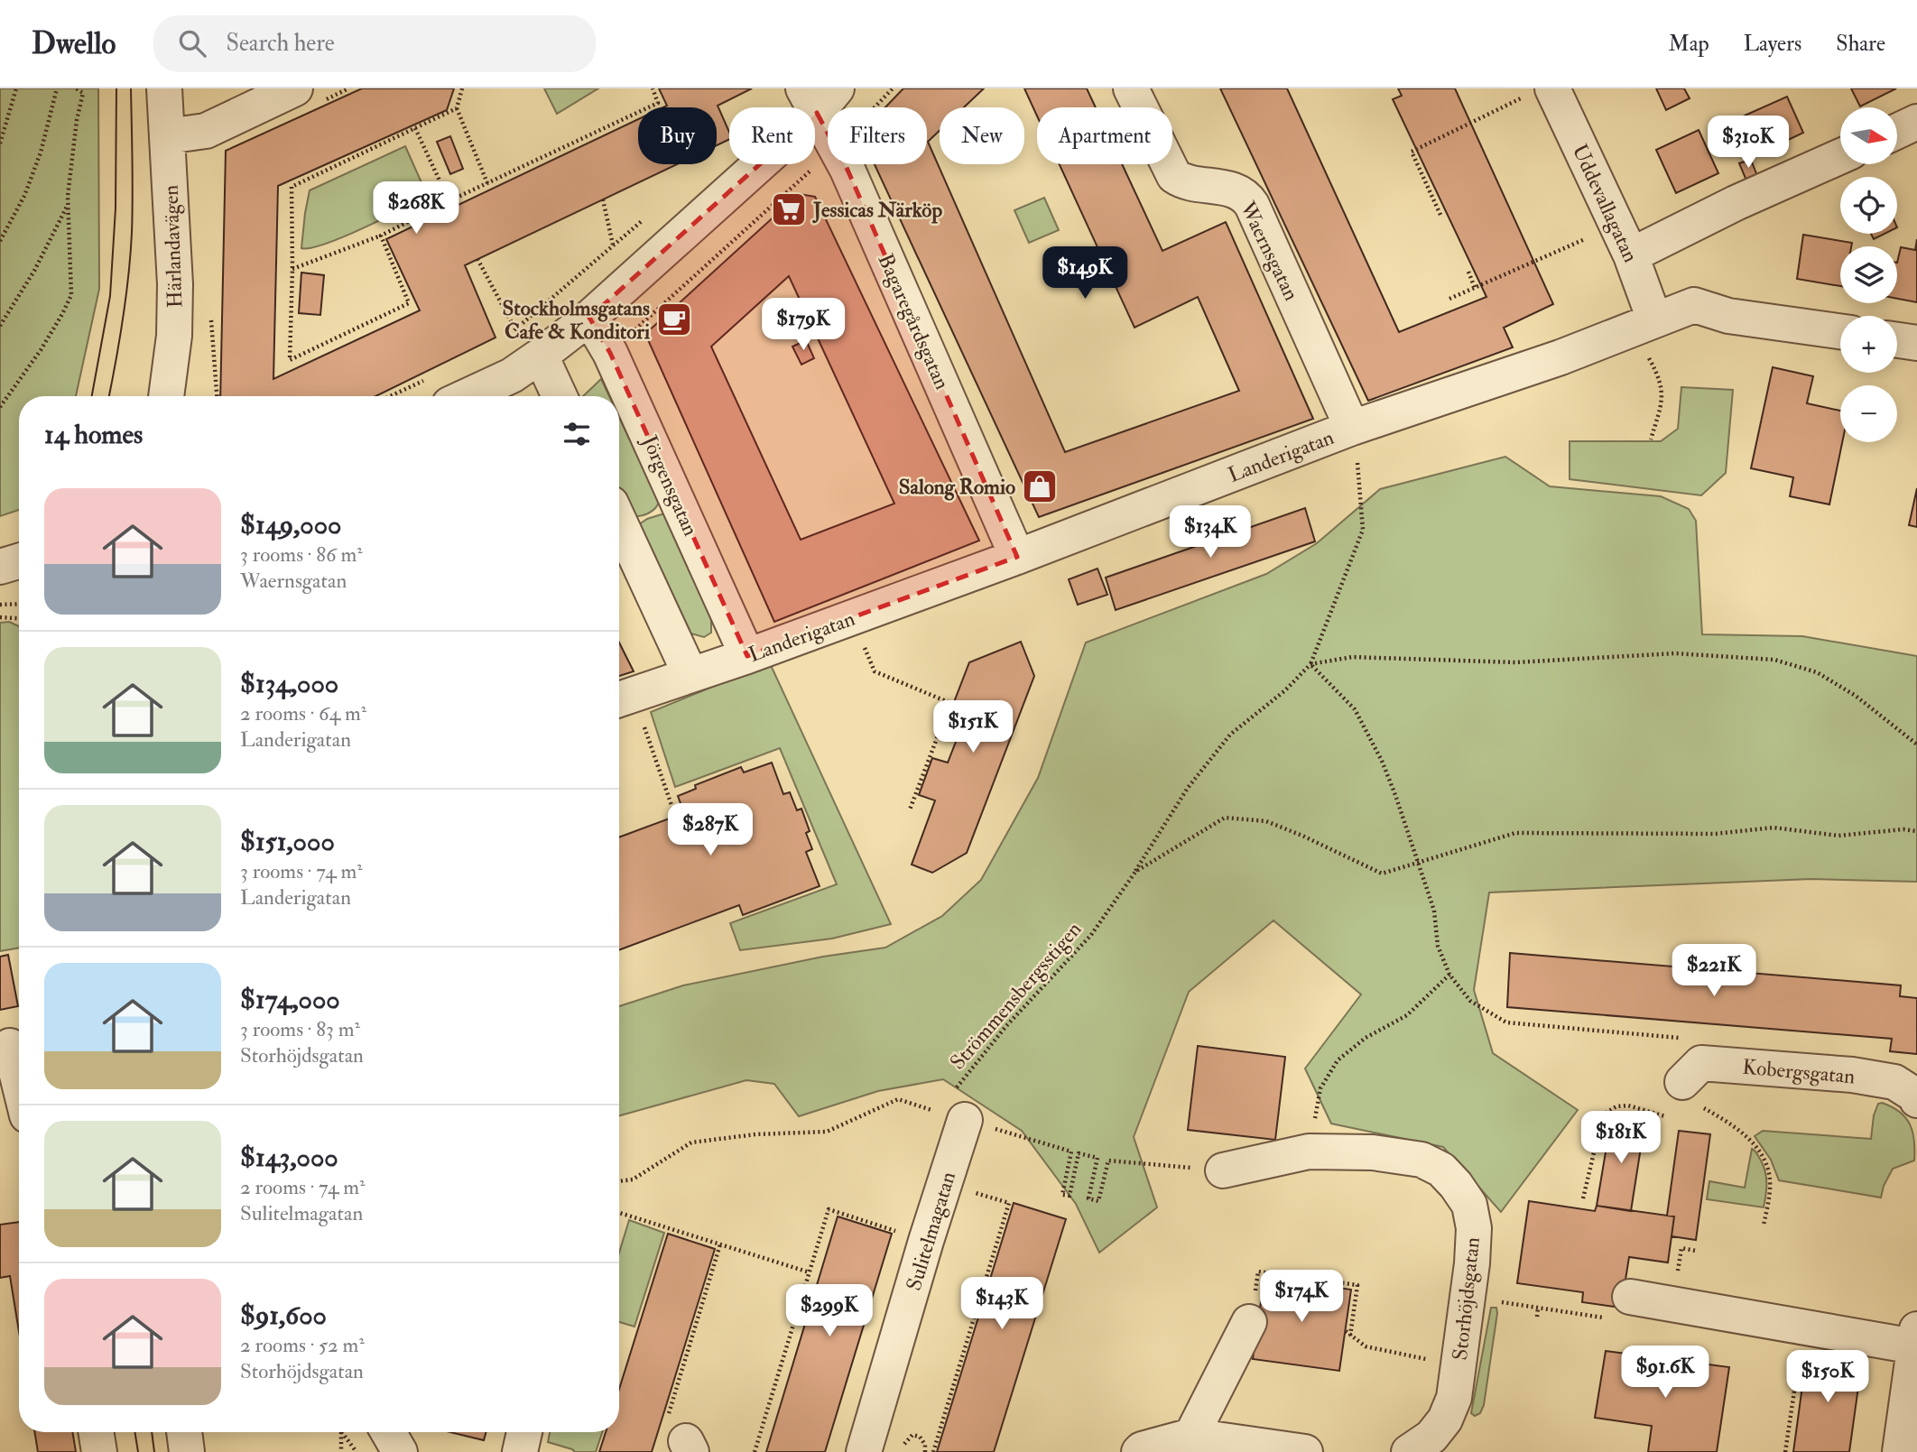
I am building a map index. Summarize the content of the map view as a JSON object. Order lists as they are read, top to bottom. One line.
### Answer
{"streets":{"street":["Uddevallagatan","Härlandavägen","Waernsgatan","Bagaregårdsgatan","Landerigatan","Jörgensgatan","Kobergsgatan","Sulitelmagatan","Storhöjdsgatan"],"path":["Strömmensbergsstigen"]},"crossings":[["Uddevallagatan","Landerigatan"],["Waernsgatan","Landerigatan"],["Bagaregårdsgatan","Landerigatan"],["Landerigatan","Jörgensgatan"],["Strömmensbergsstigen","Sulitelmagatan"]],"places":{"supermarket":["Jessicas Närköp"],"cafe":["Stockholmsgatans Cafe & Konditori"],"shop":["Salong Romio"]},"north":"right","page":{"header":"Dwello","search":"Search here","nav":["Map","Layers","Share"],"map_buttons":["+","−"],"chip":["Buy","Rent","Filters","New","Apartment"],"price":["$310K","$268K","$149K","$179K","$134K","$151K","$287K","$221K","$181K","$174K","$143K","$299K","$91.6K","$150K"],"heading":"14 homes","list":[{"name":"$149,000","note":"3 rooms · 86 m² · Waernsgatan"},{"name":"$134,000","note":"2 rooms · 64 m² · Landerigatan"},{"name":"$151,000","note":"3 rooms · 74 m² · Landerigatan"},{"name":"$174,000","note":"3 rooms · 83 m² · Storhöjdsgatan"},{"name":"$143,000","note":"2 rooms · 74 m² · Sulitelmagatan"},{"name":"$91,600","note":"2 rooms · 52 m² · Storhöjdsgatan"}]}}
